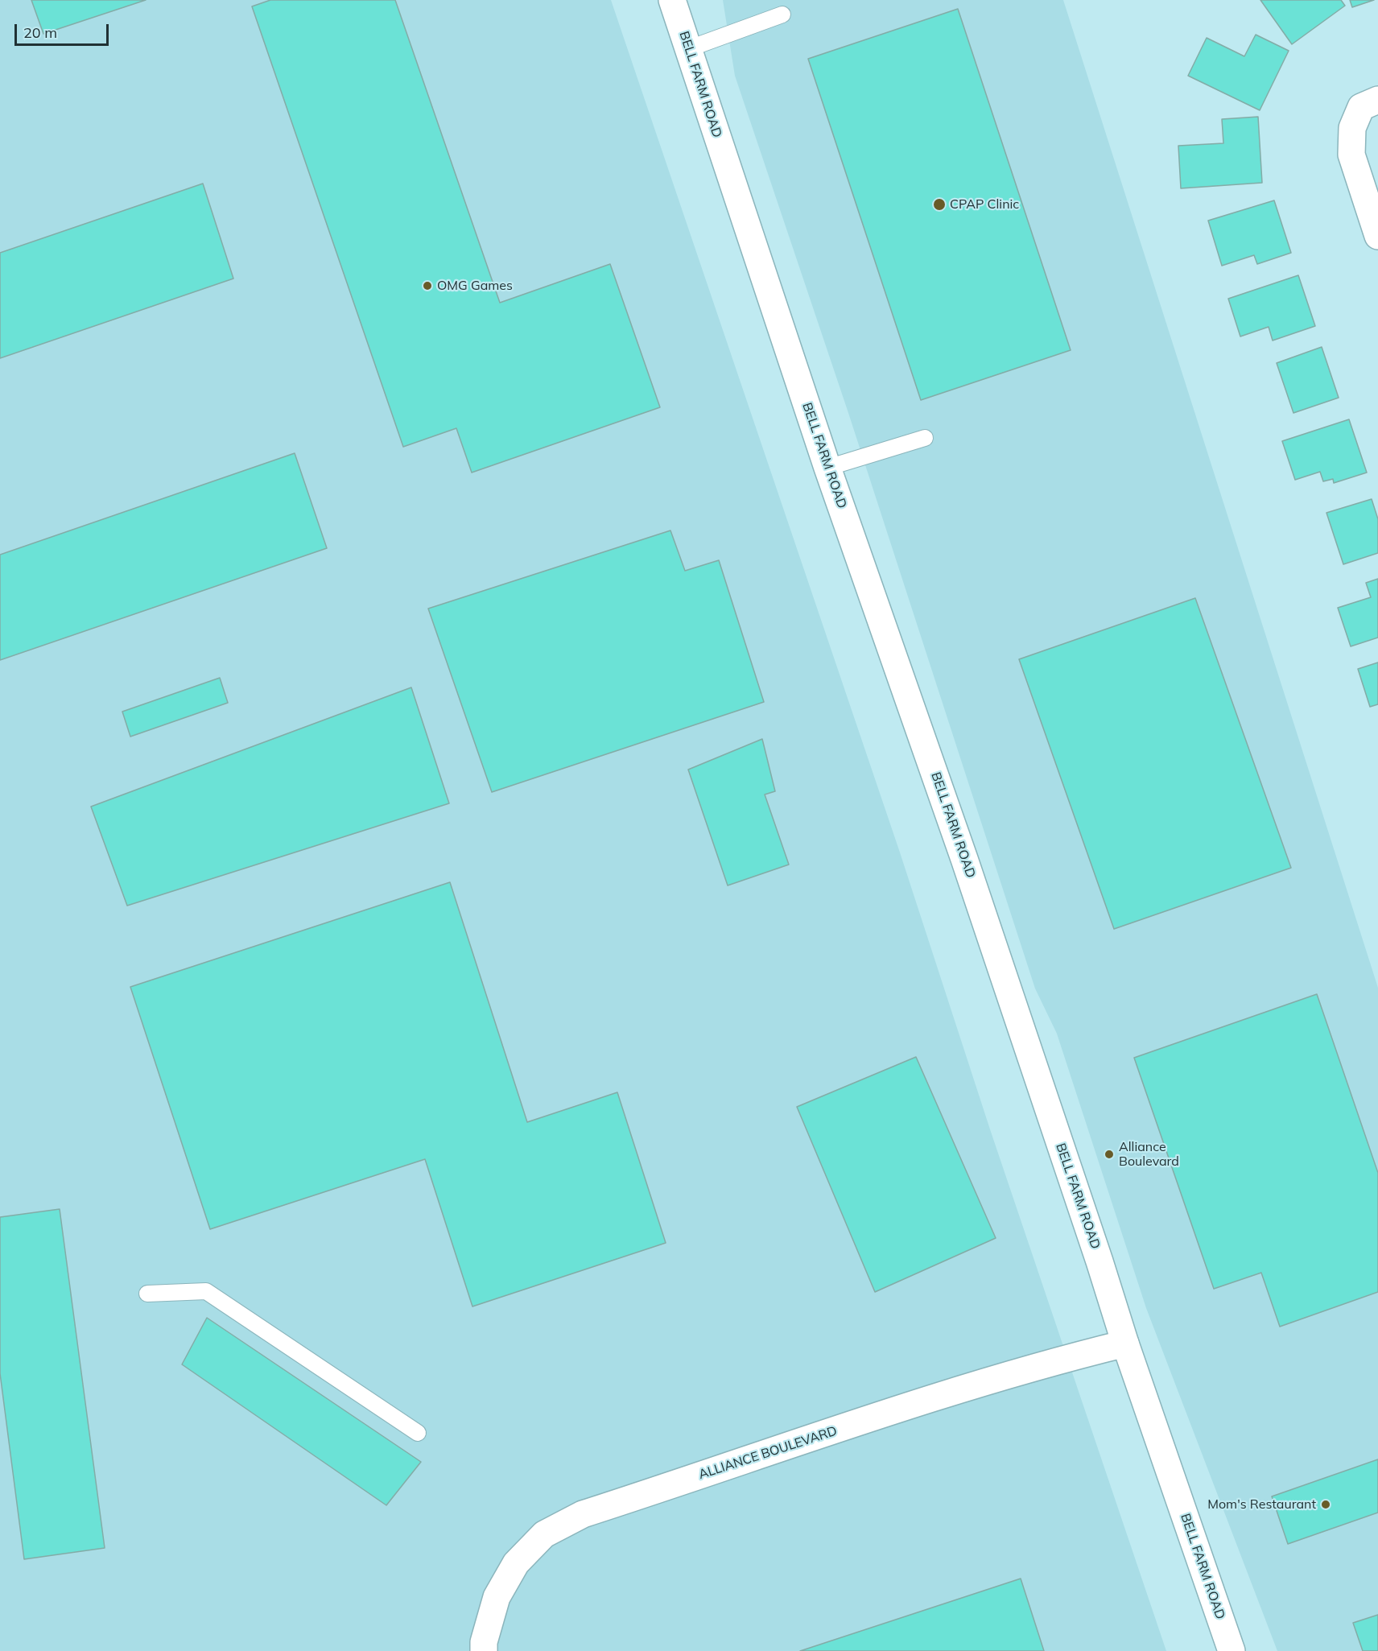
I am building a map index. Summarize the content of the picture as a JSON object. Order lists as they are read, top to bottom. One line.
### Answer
{"streets":{"street":["BELL FARM ROAD","ALLIANCE BOULEVARD"]},"crossings":[["BELL FARM ROAD","ALLIANCE BOULEVARD"]],"places":["CPAP Clinic","OMG Games","Alliance Boulevard","Mom's Restaurant"],"scale_bar":"20 m"}
